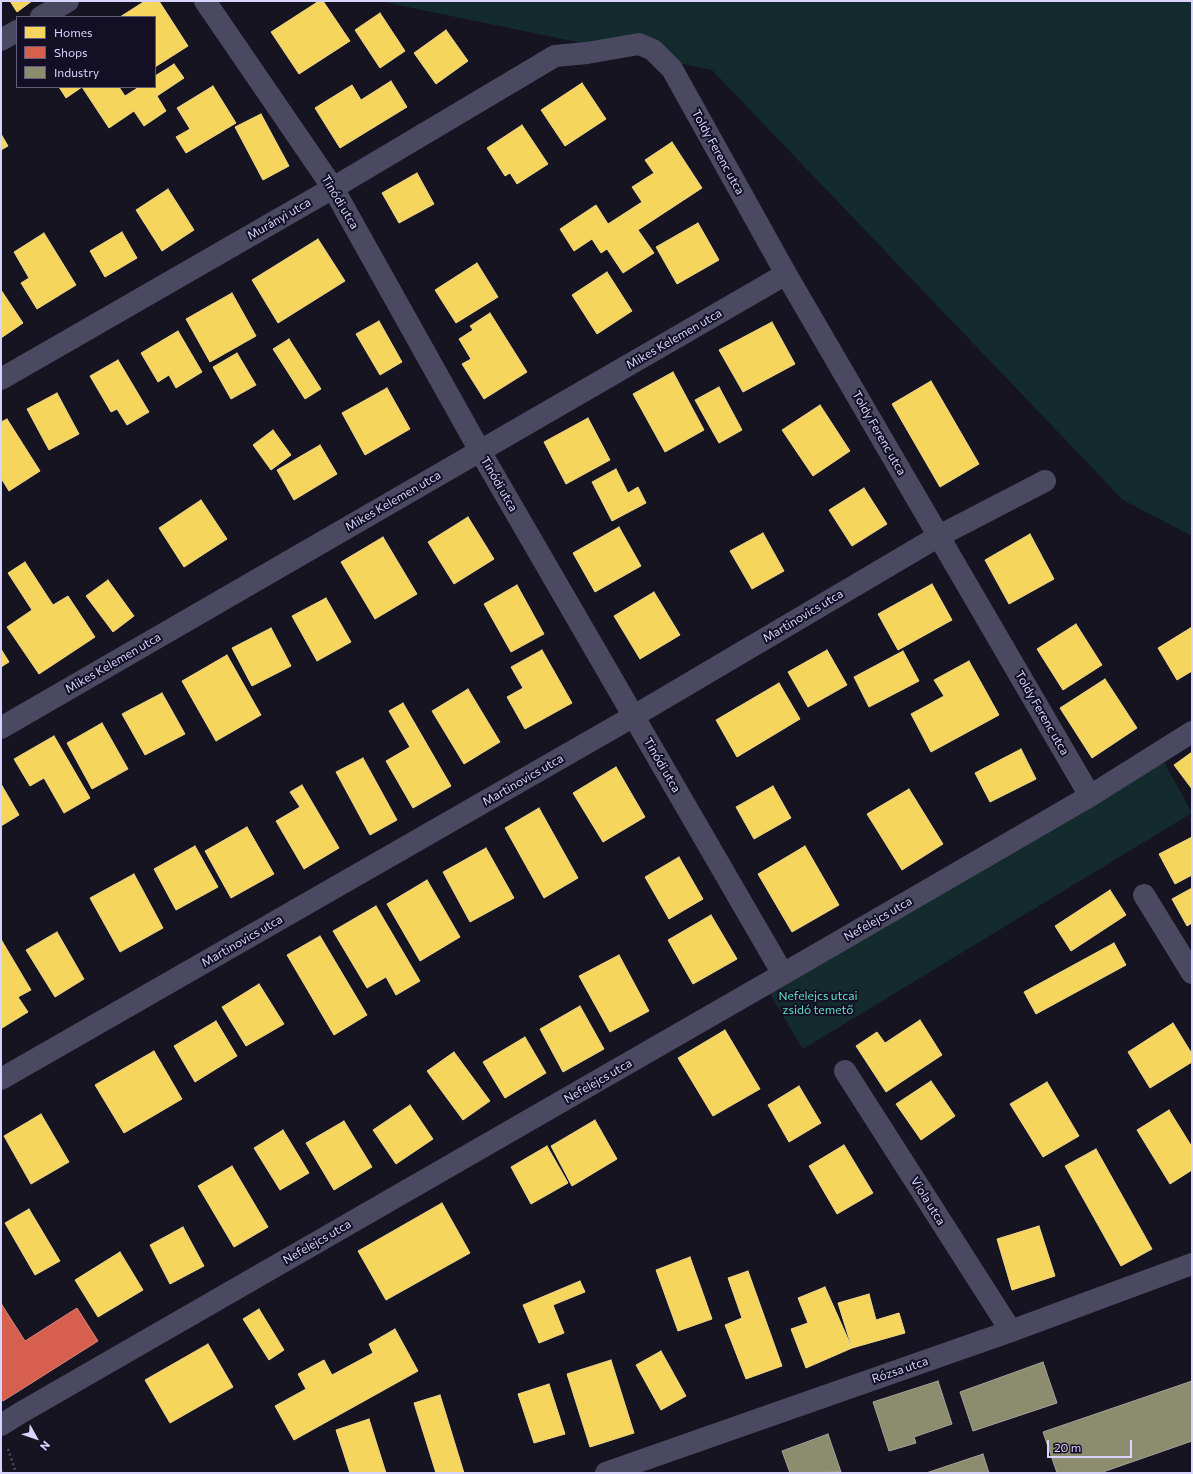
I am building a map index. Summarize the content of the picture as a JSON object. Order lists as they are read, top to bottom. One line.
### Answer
{"streets":{"street":["Toldy Ferenc utca","Tinódi utca","Murányi utca","Mikes Kelemen utca","Martinovics utca","Nefelejcs utca","Viola utca","Rózsa utca"]},"crossings":[["Toldy Ferenc utca","Murányi utca"],["Toldy Ferenc utca","Mikes Kelemen utca"],["Toldy Ferenc utca","Martinovics utca"],["Toldy Ferenc utca","Nefelejcs utca"],["Tinódi utca","Murányi utca"],["Tinódi utca","Mikes Kelemen utca"],["Tinódi utca","Martinovics utca"],["Tinódi utca","Nefelejcs utca"],["Viola utca","Rózsa utca"]],"parks":["Nefelejcs utcai zsidó temető"],"legend":["Homes","Shops","Industry"],"scale_bar":"20 m","north":"bottom right"}
